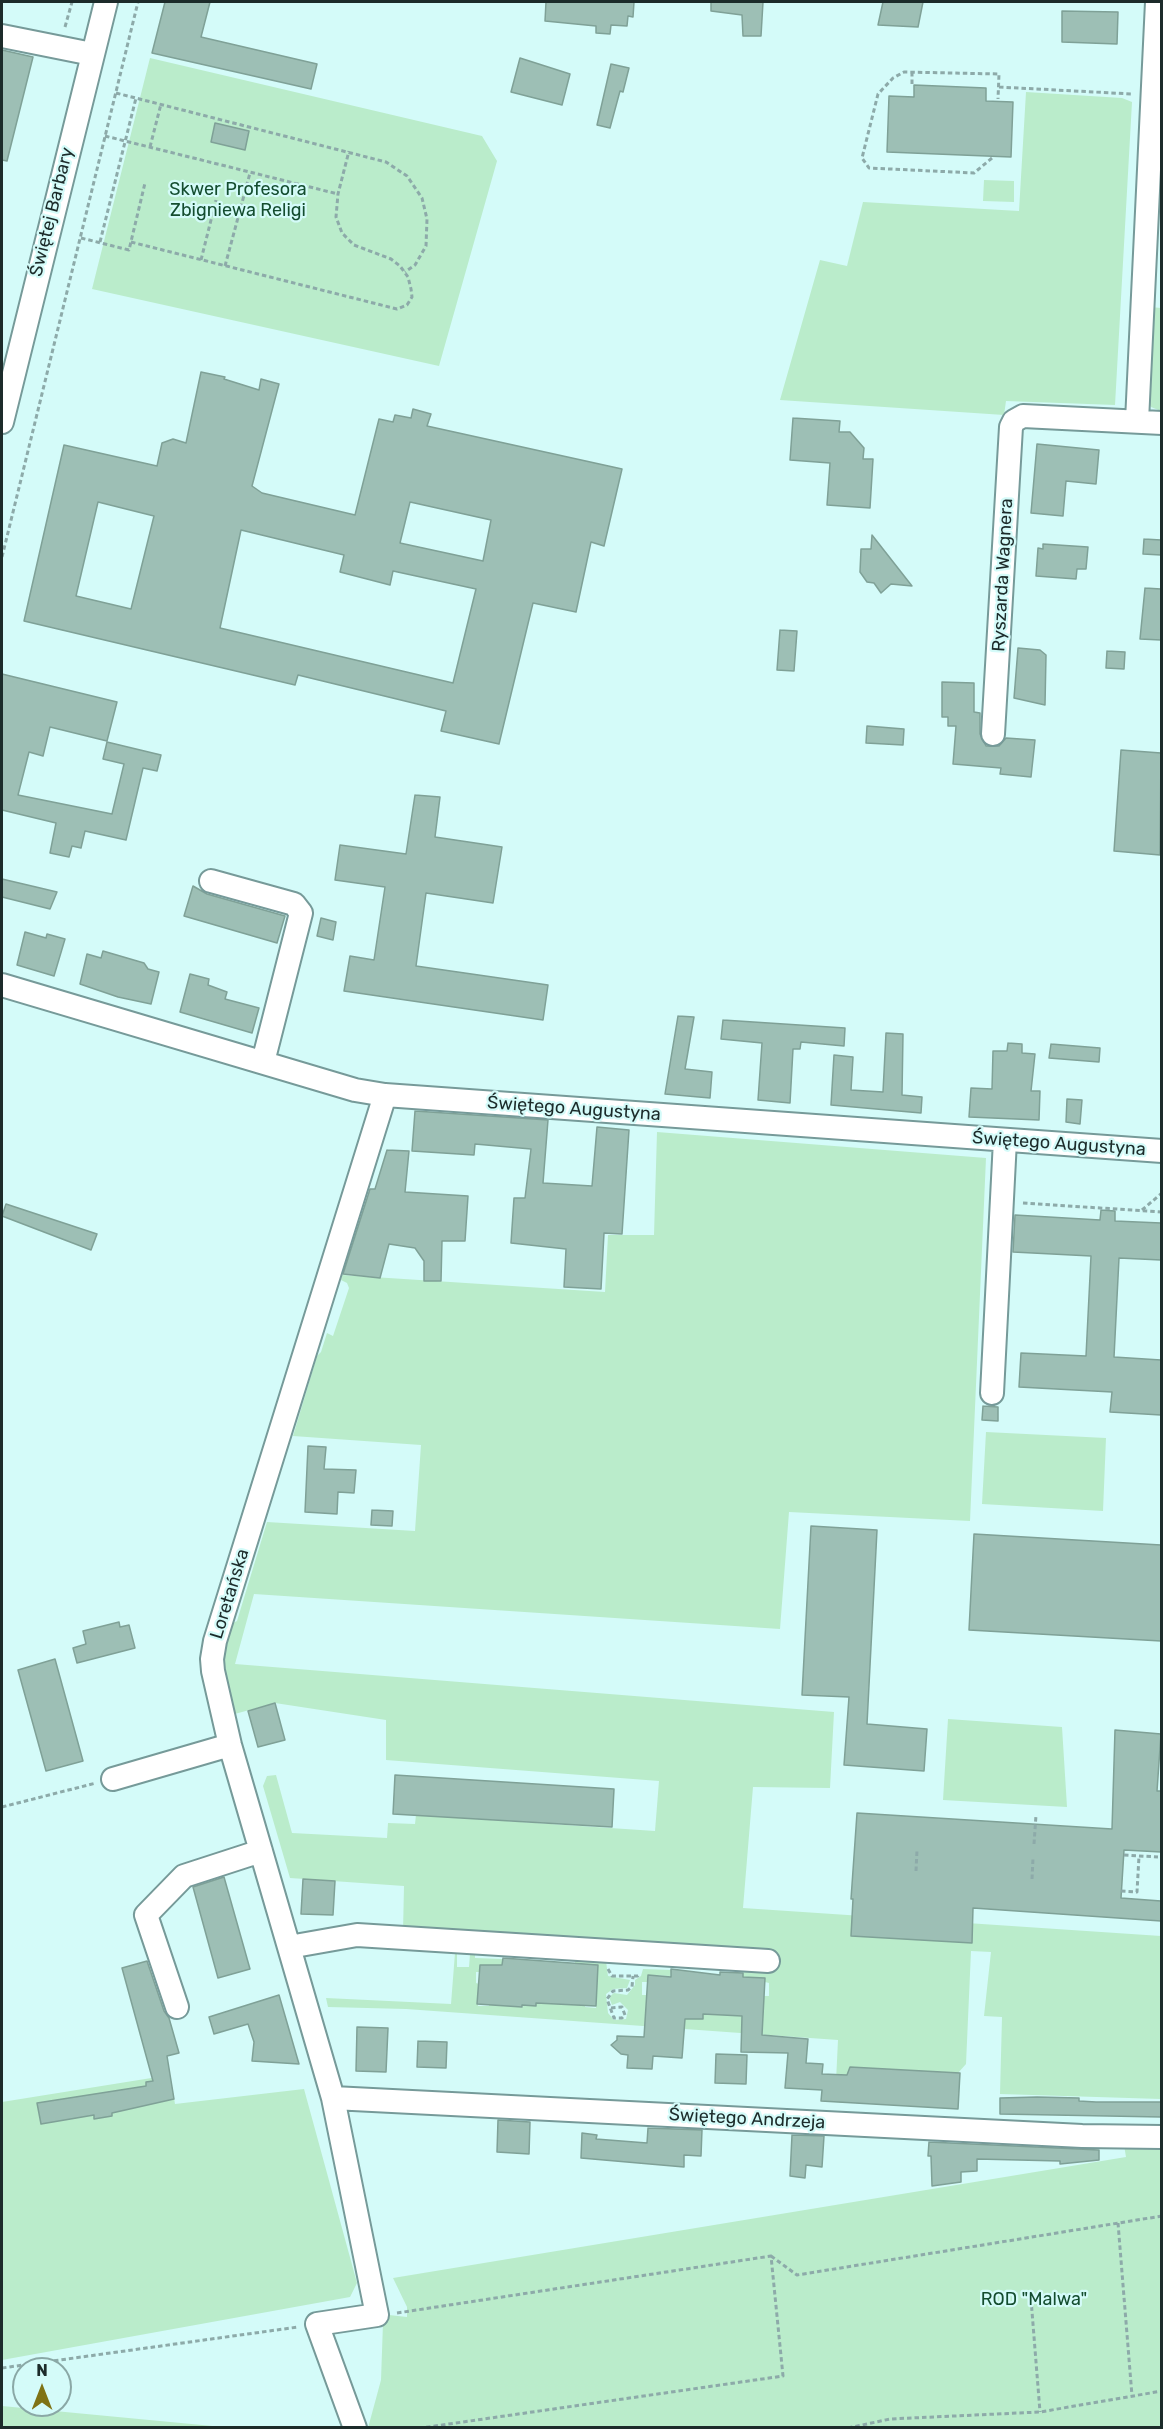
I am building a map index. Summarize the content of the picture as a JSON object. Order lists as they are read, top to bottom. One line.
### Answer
{"streets":{"street":["Świętej Barbary","Ryszarda Wagnera","Świętego Augustyna","Loretańska","Świętego Andrzeja"]},"crossings":[["Świętego Augustyna","Loretańska"],["Loretańska","Świętego Andrzeja"]],"parks":["Skwer Profesora Zbigniewa Religi","ROD \"Malwa\""],"north":"top"}
